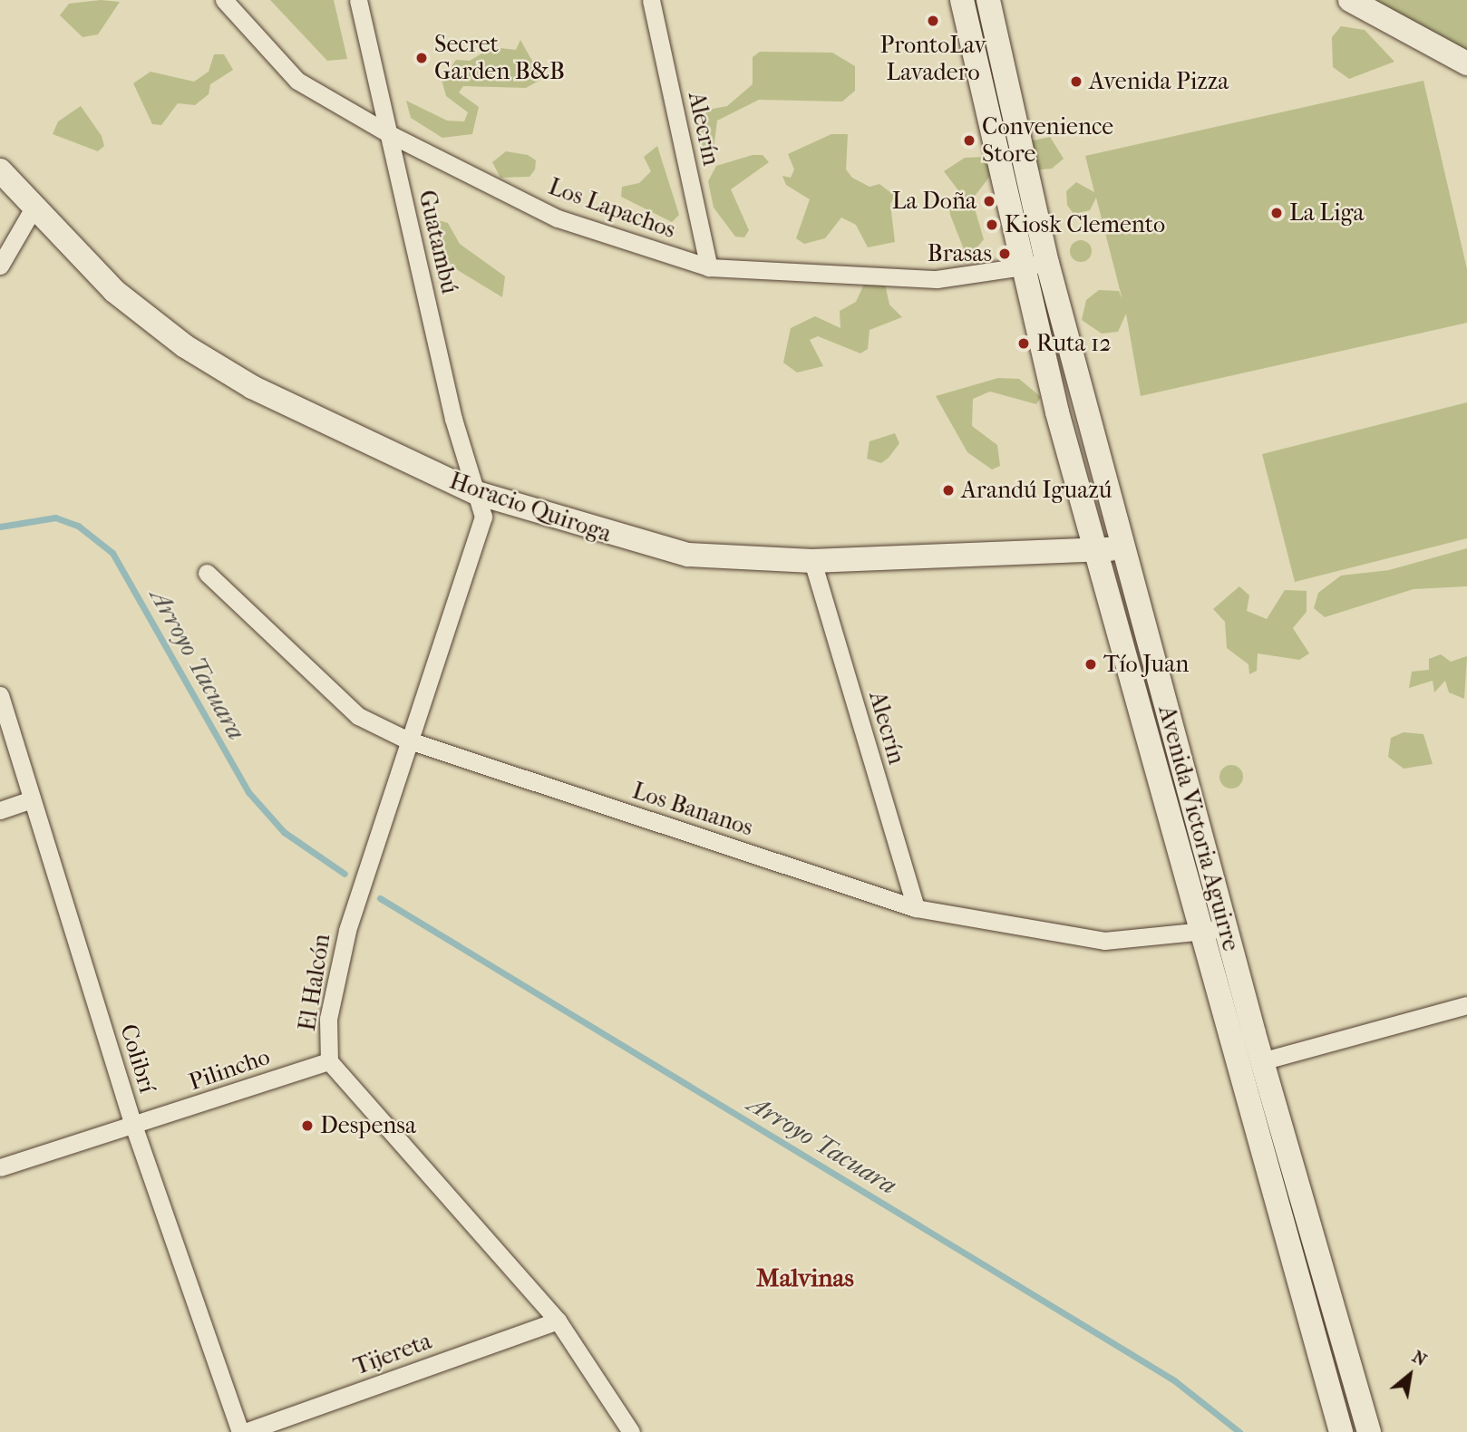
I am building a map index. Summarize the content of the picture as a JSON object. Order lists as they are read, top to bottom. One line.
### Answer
{"streets":{"main road":["Horacio Quiroga","Avenida Victoria Aguirre"],"street":["Alecrín","Los Lapachos","Guatambú","Los Bananos","El Halcón","Colibrí","Pilincho","Tijereta"]},"crossings":[["Alecrín","Los Lapachos"],["Alecrín","Horacio Quiroga"],["Alecrín","Los Bananos"],["Los Lapachos","Guatambú"],["Los Lapachos","Avenida Victoria Aguirre"],["Guatambú","Horacio Quiroga"],["Guatambú","El Halcón"],["Horacio Quiroga","Avenida Victoria Aguirre"],["Horacio Quiroga","El Halcón"],["Los Bananos","Avenida Victoria Aguirre"],["Los Bananos","El Halcón"],["El Halcón","Pilincho"],["El Halcón","Tijereta"],["Colibrí","Pilincho"],["Colibrí","Tijereta"]],"districts":["Malvinas"],"water":["Arroyo Tacuara"],"places":["ProntoLav Lavadero","Secret Garden B&B","Avenida Pizza","Convenience Store","La Doña","La Liga","Kiosk Clemento","Brasas","Ruta 12","Arandú Iguazú","Tío Juan","Despensa"],"north":"top right"}
